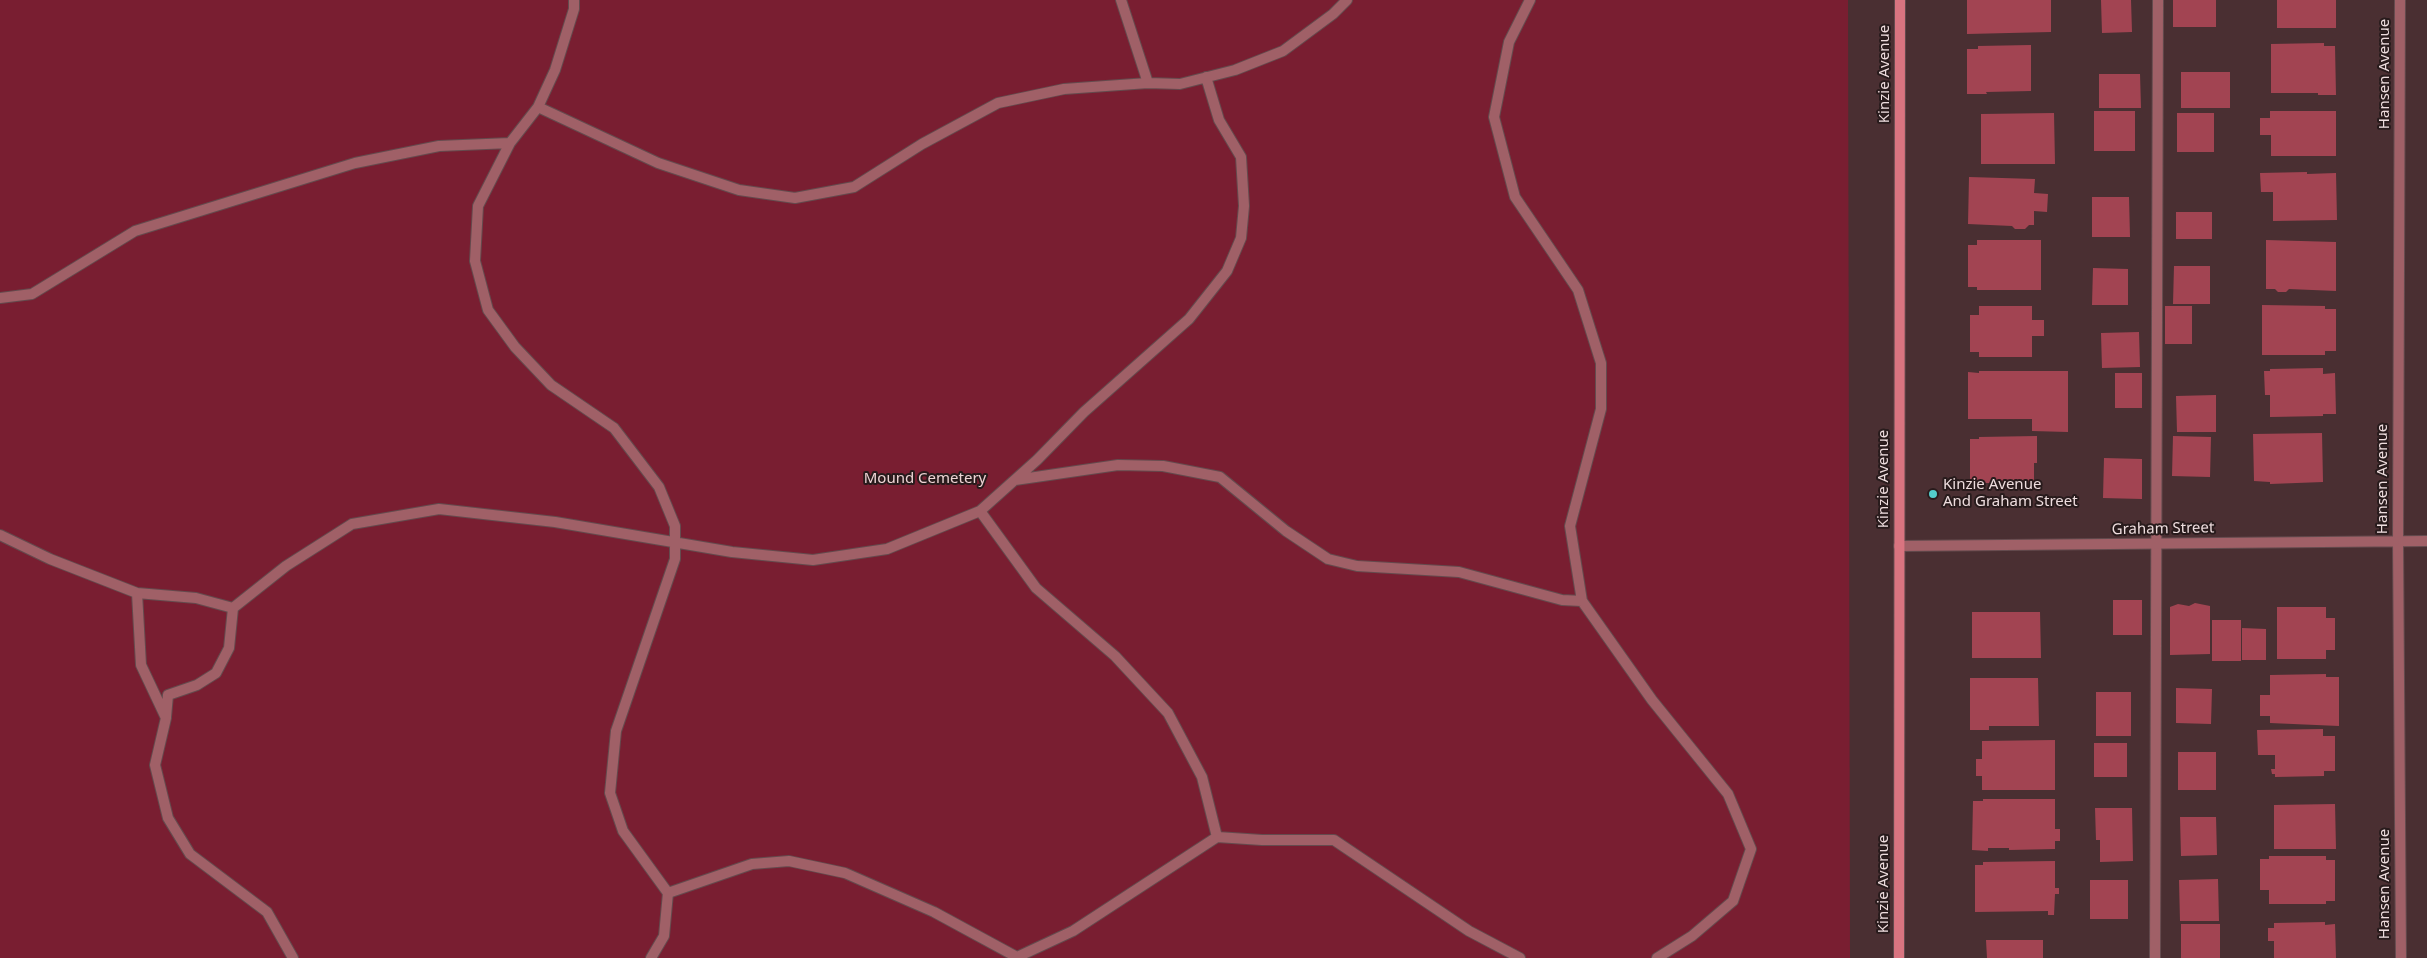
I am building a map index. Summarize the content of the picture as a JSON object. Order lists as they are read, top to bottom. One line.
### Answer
{"streets":{"street":["Kinzie Avenue","Hansen Avenue","Graham Street"]},"crossings":[["Kinzie Avenue","Graham Street"],["Hansen Avenue","Graham Street"]],"parks":["Mound Cemetery"],"places":["Kinzie Avenue And Graham Street"]}
